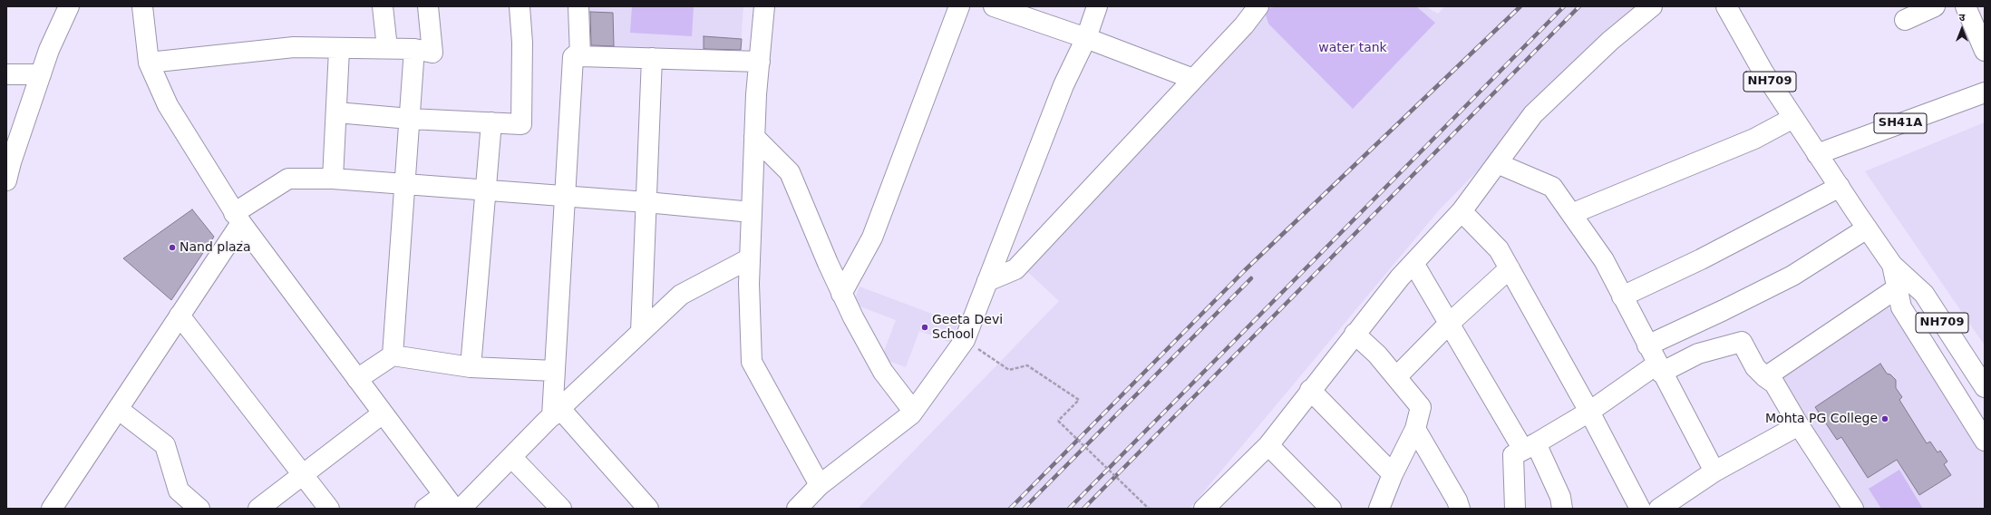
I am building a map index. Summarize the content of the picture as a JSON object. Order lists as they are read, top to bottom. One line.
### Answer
{"streets":{"street":["NH709","SH41A"]},"crossings":[["NH709","SH41A"]],"parks":["water tank"],"places":["Nand plaza","Geeta Devi School","Mohta PG College"],"north":"top"}
